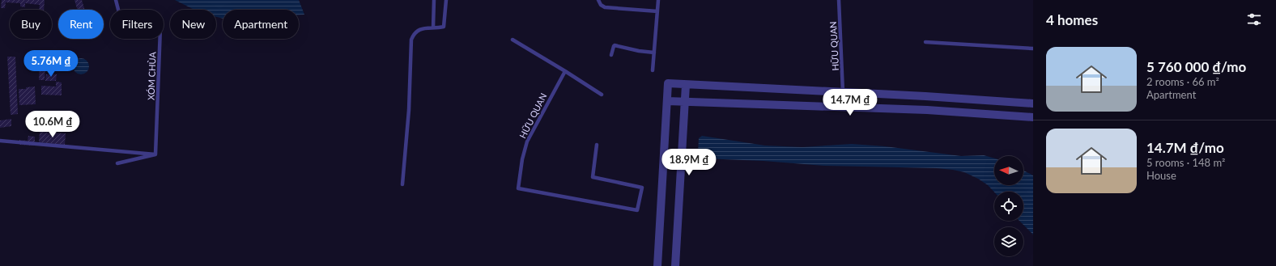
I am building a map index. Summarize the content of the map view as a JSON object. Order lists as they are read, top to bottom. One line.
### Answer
{"streets":{"lane":["HỮU QUAN","XÓM CHÙA"]},"north":"left","page":{"heading":"4 homes","chip":["Buy","Rent","Filters","New","Apartment"],"list":[{"name":"5 760 000 ₫/mo","note":"2 rooms · 66 m² · Apartment"},{"name":"14.7M ₫/mo","note":"5 rooms · 148 m² · House"}],"price":["5.76M ₫","14.7M ₫","10.6M ₫","18.9M ₫"]}}
